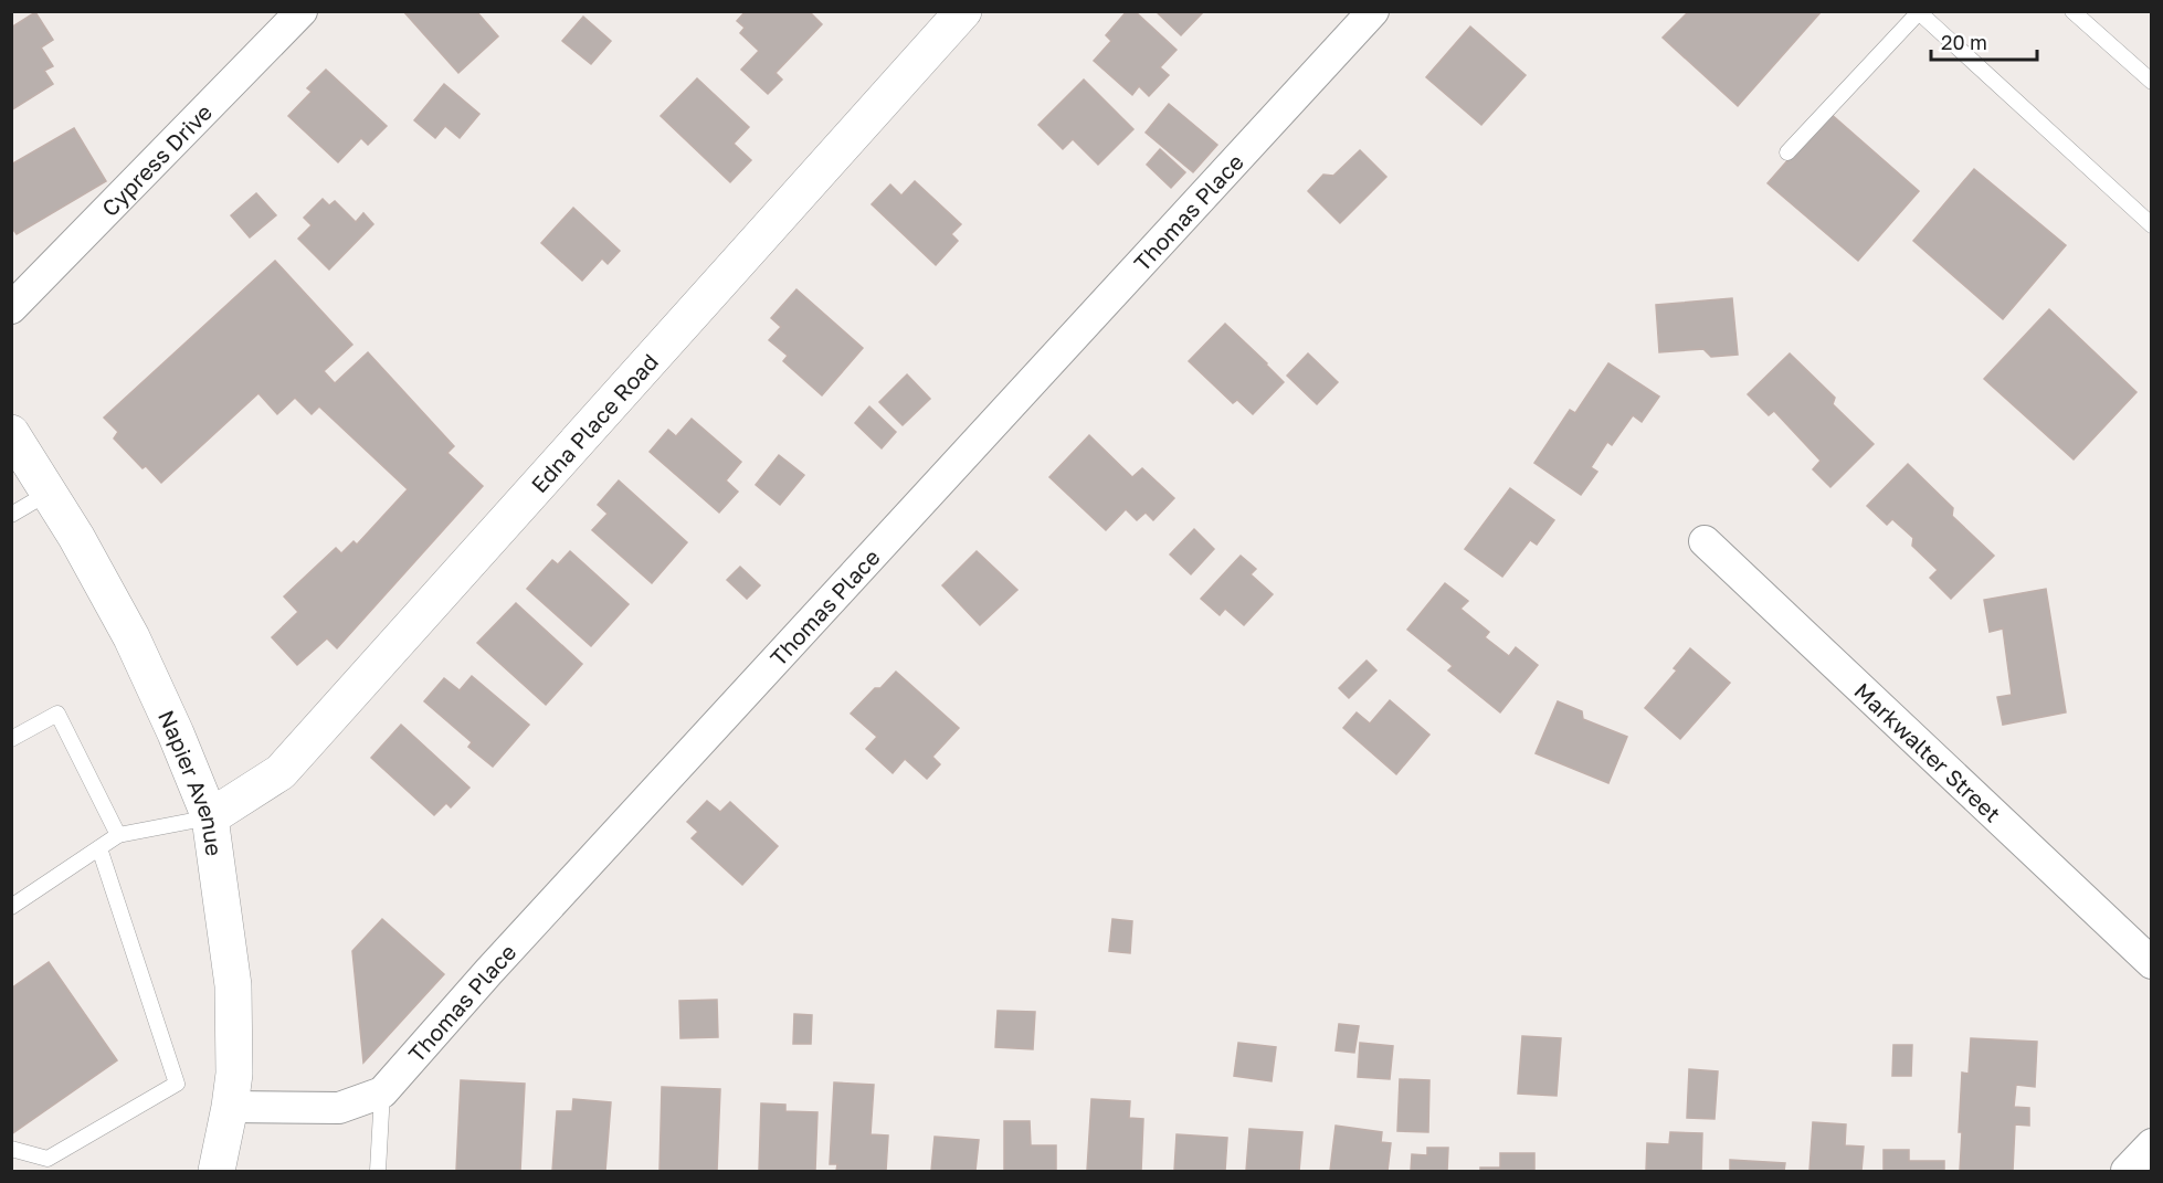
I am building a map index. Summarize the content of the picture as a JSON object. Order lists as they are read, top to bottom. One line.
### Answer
{"streets":{"street":["Cypress Drive","Thomas Place","Edna Place Road","Markwalter Street","Napier Avenue"]},"crossings":[["Thomas Place","Napier Avenue"],["Edna Place Road","Napier Avenue"]],"scale_bar":"20 m"}
